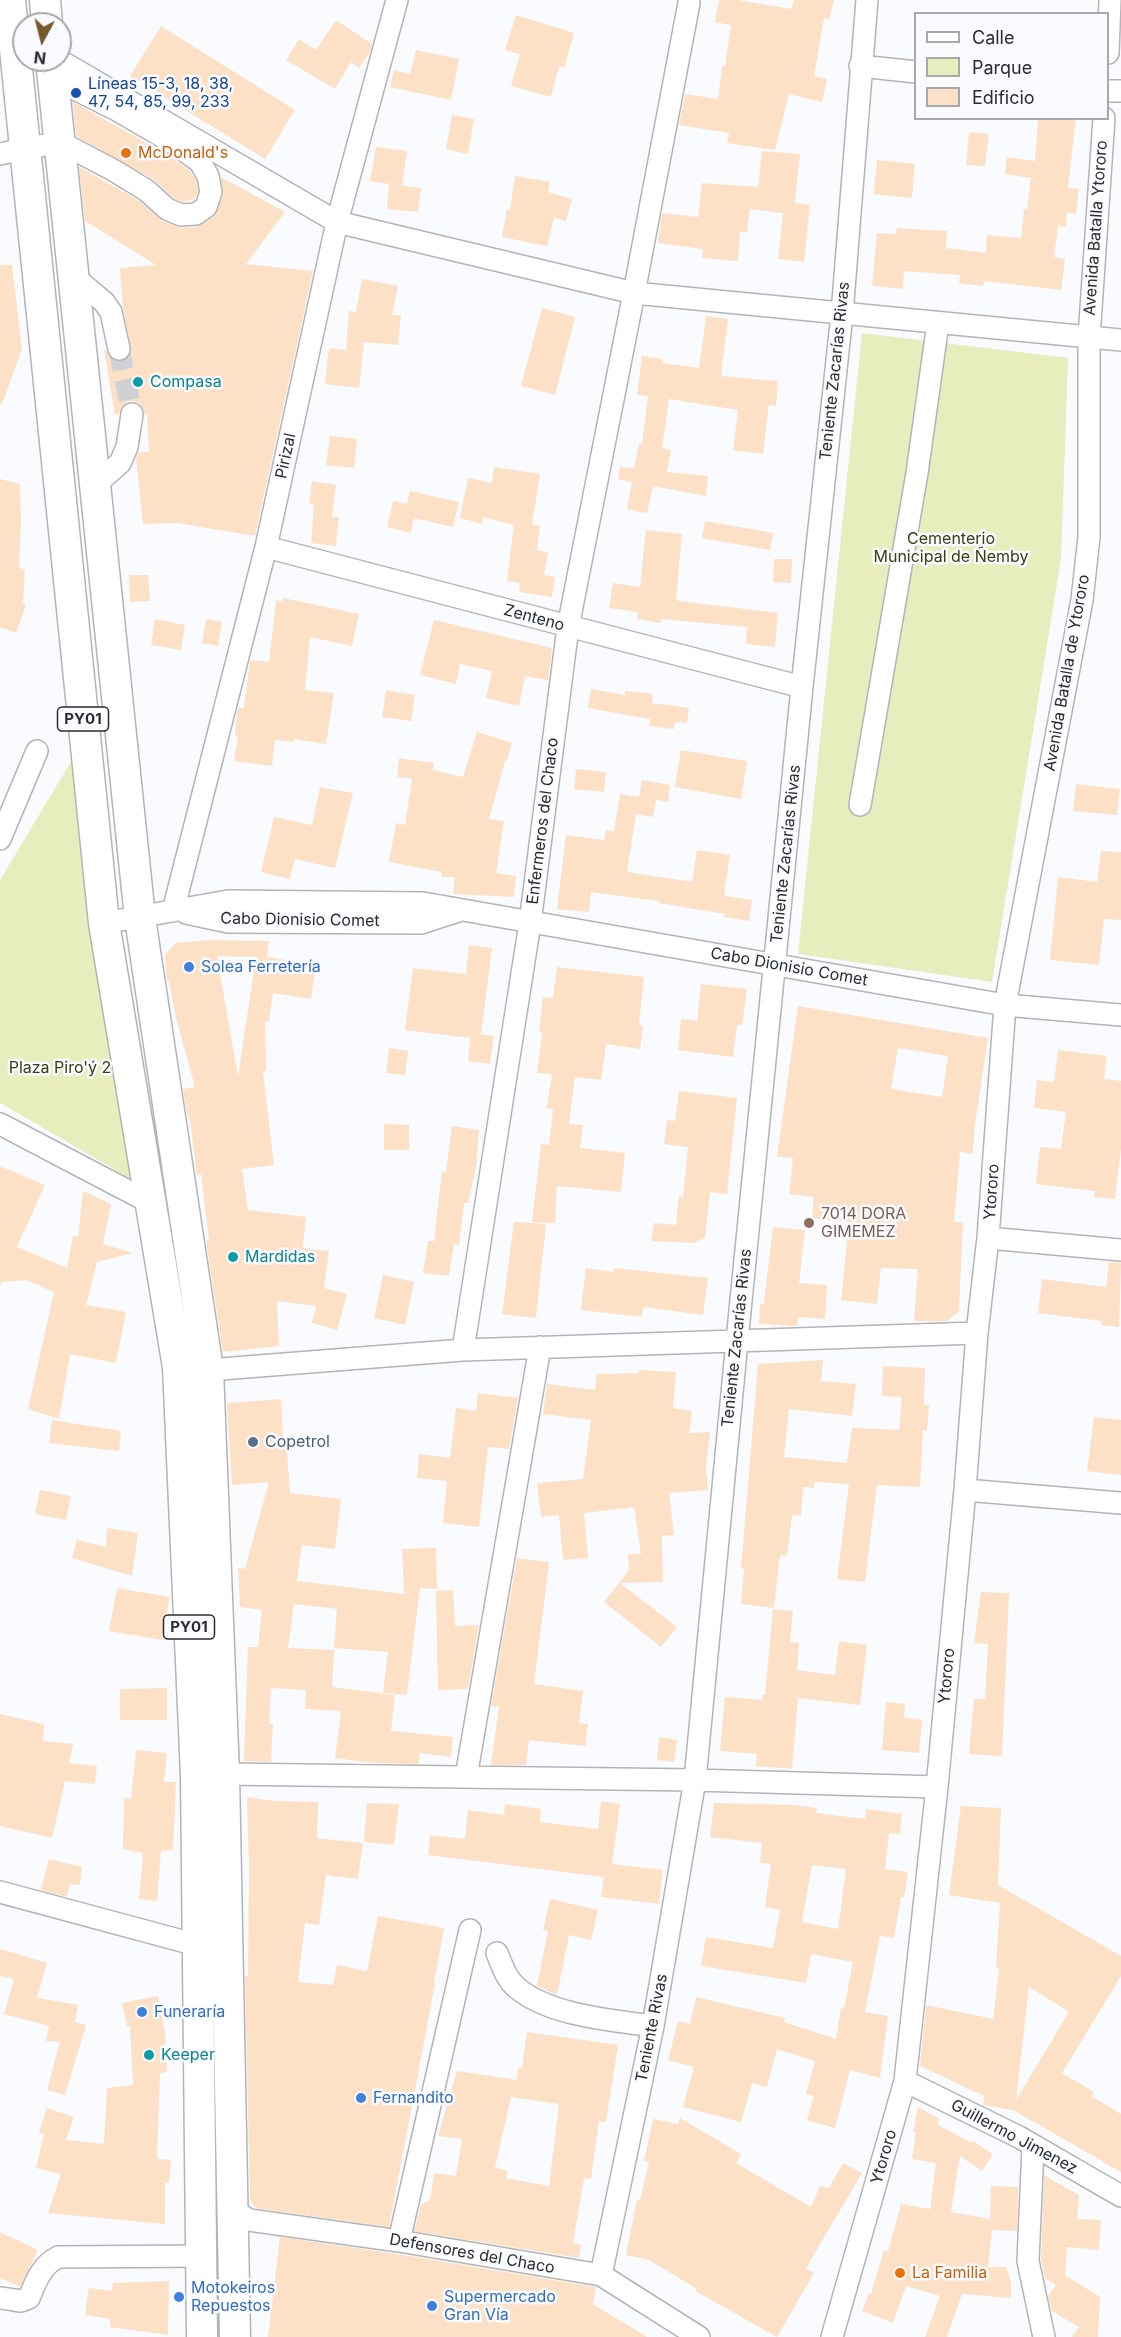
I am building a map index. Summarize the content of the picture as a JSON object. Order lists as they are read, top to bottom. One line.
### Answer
{"streets":{"highway":["PY01"],"street":["Avenida Batalla Ytororo","Teniente Zacarías Rivas","Pirizal","Zenteno","Avenida Batalla de Ytororo","Enfermeros del Chaco","Cabo Dionisio Comet","Ytororo","Teniente Rivas","Guillermo Jimenez","Defensores del Chaco"]},"crossings":[["Avenida Batalla Ytororo","Avenida Batalla de Ytororo"],["Teniente Zacarías Rivas","Zenteno"],["Teniente Zacarías Rivas","Cabo Dionisio Comet"],["Teniente Zacarías Rivas","Teniente Rivas"],["Pirizal","Zenteno"],["Pirizal","Cabo Dionisio Comet"],["Zenteno","Enfermeros del Chaco"],["Avenida Batalla de Ytororo","Cabo Dionisio Comet"],["Avenida Batalla de Ytororo","Ytororo"],["PY01","Cabo Dionisio Comet"],["PY01","Defensores del Chaco"],["Enfermeros del Chaco","Cabo Dionisio Comet"],["Cabo Dionisio Comet","Ytororo"],["Ytororo","Guillermo Jimenez"],["Teniente Rivas","Defensores del Chaco"]],"parks":["Cementerio Municipal de Ñemby","Plaza Piro'ý 2"],"places":["Líneas 15-3, 18, 38, 47, 54, 85, 99, 233","McDonald's","Compasa","Solea Ferretería","7014 DORA GIMEMEZ","Mardidas","Copetrol","Funeraría","Keeper","Fernandito","La Familia","Motokeiros Repuestos","Supermercado Gran Vía"],"legend":["Calle","Parque","Edificio"],"north":"bottom"}
